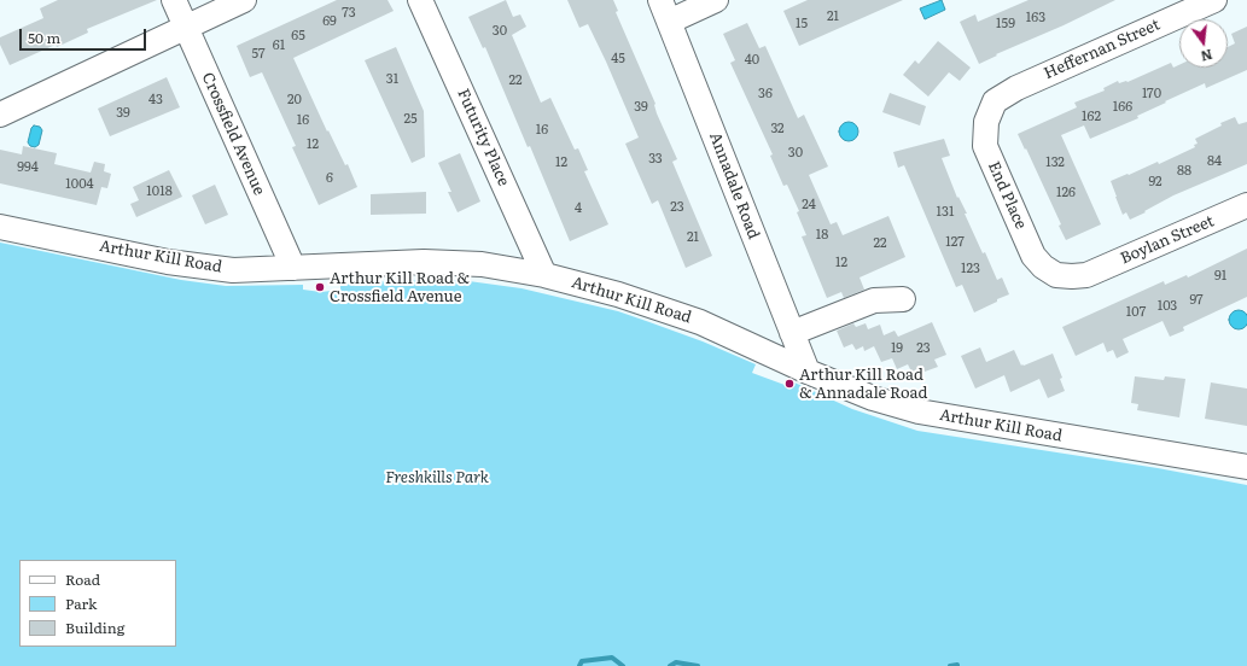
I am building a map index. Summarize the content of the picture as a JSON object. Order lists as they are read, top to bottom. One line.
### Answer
{"streets":{"street":["Heffernan Street","Crossfield Avenue","Futurity Place","Annadale Road","End Place","Boylan Street","Arthur Kill Road"]},"crossings":[["Heffernan Street","End Place"],["Crossfield Avenue","Arthur Kill Road"],["Futurity Place","Arthur Kill Road"],["Annadale Road","Arthur Kill Road"],["End Place","Boylan Street"]],"parks":["Freshkills Park"],"places":["Arthur Kill Road & Crossfield Avenue","Arthur Kill Road & Annadale Road"],"house_numbers":["73","21","163","69","15","159","30","65","61","57","45","40","31","22","36","170","43","20","39","166","39","162","25","16","32","16","12","30","33","84","12","132","994","88","6","92","1004","1018","126","24","23","4","131","18","21","127","22","12","123","91","97","103","107","19","23"],"legend":["Road","Park","Building"],"scale_bar":"50 m","north":"bottom"}
